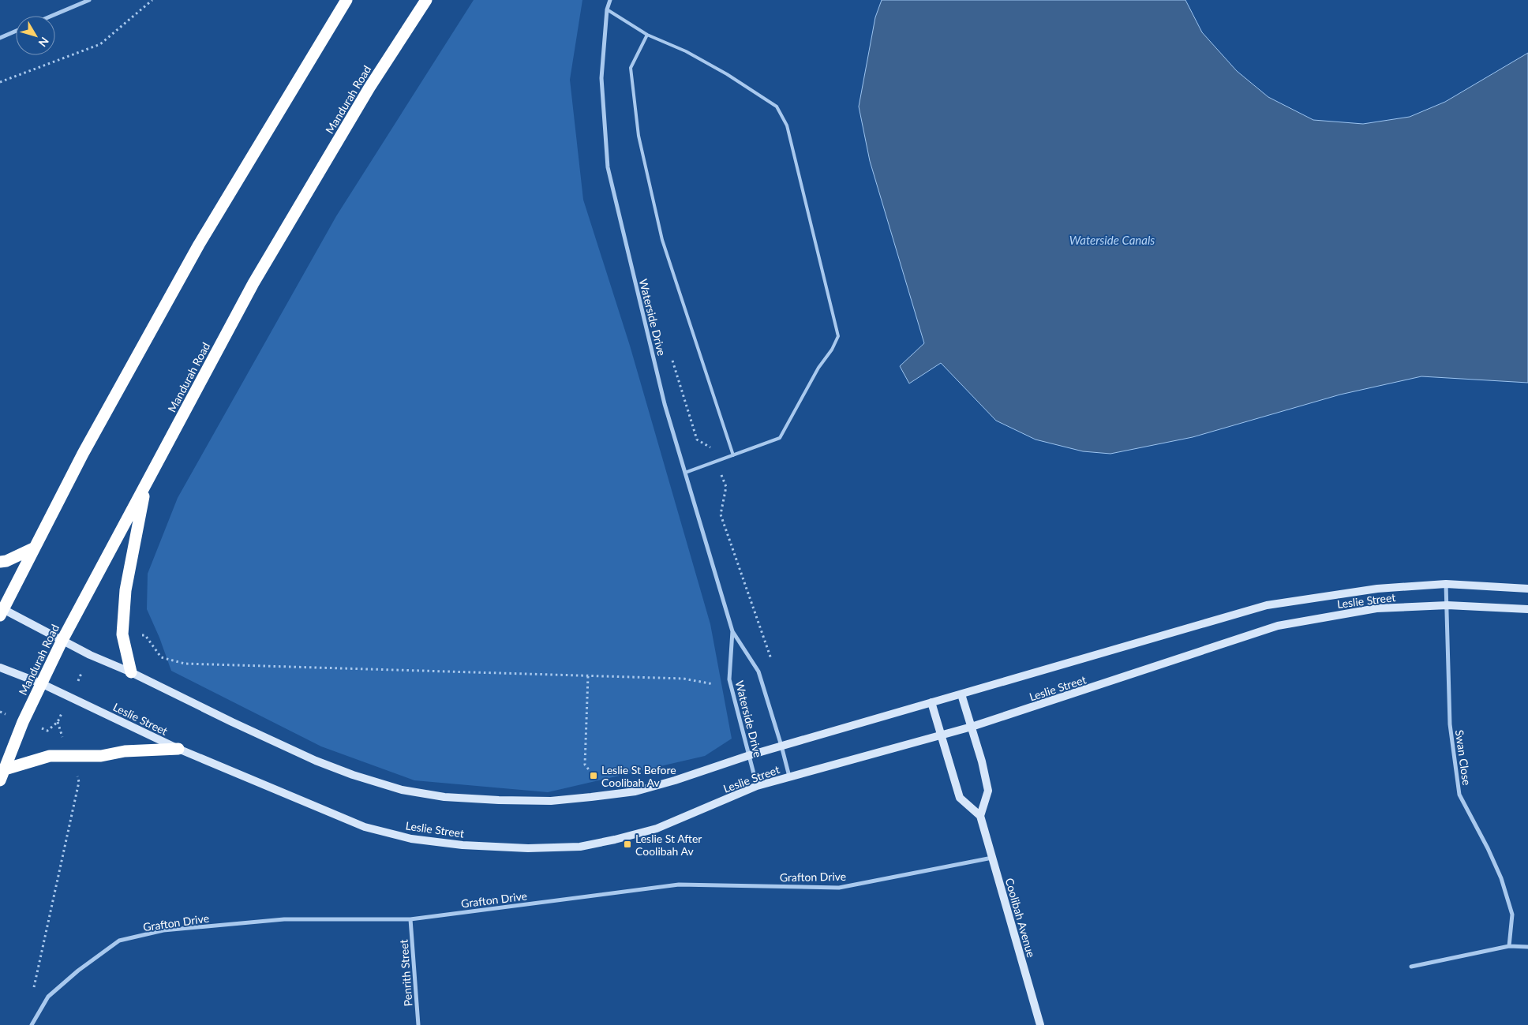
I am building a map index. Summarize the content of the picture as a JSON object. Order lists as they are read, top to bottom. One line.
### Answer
{"streets":{"highway":["Mandurah Road"],"street":["Waterside Drive","Leslie Street","Swan Close","Grafton Drive","Coolibah Avenue","Penrith Street"]},"crossings":[["Mandurah Road","Leslie Street"],["Waterside Drive","Leslie Street"],["Leslie Street","Swan Close"],["Grafton Drive","Coolibah Avenue"],["Grafton Drive","Penrith Street"]],"water":["Waterside Canals"],"places":{"transit":["Leslie St Before Coolibah Av","Leslie St After Coolibah Av"]},"north":"bottom right"}
